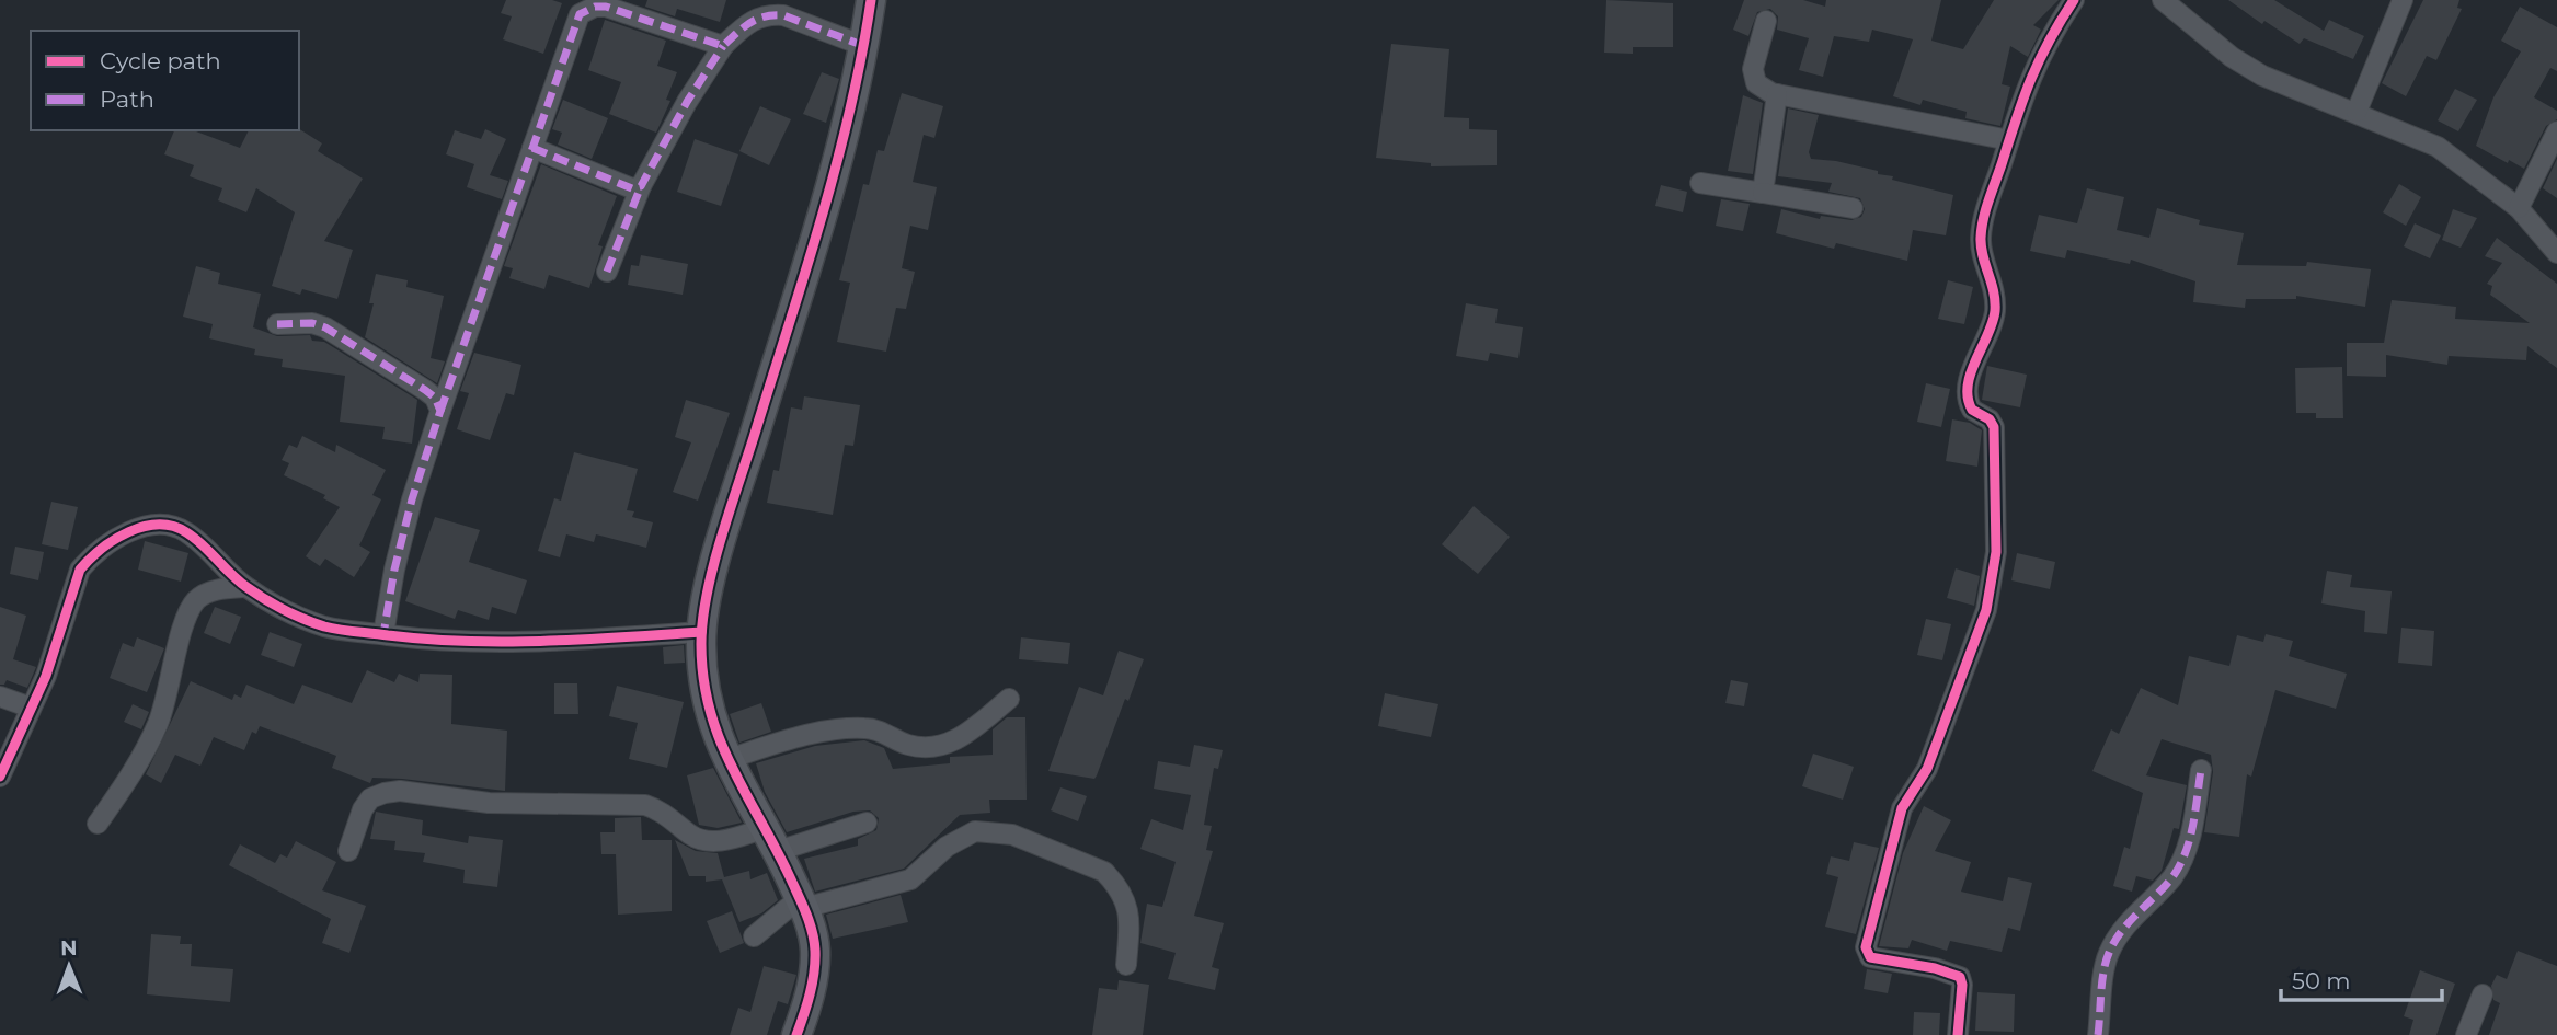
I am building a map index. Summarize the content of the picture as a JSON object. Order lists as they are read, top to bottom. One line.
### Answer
{"legend":["Cycle path","Path"],"scale_bar":"50 m","north":"top"}
